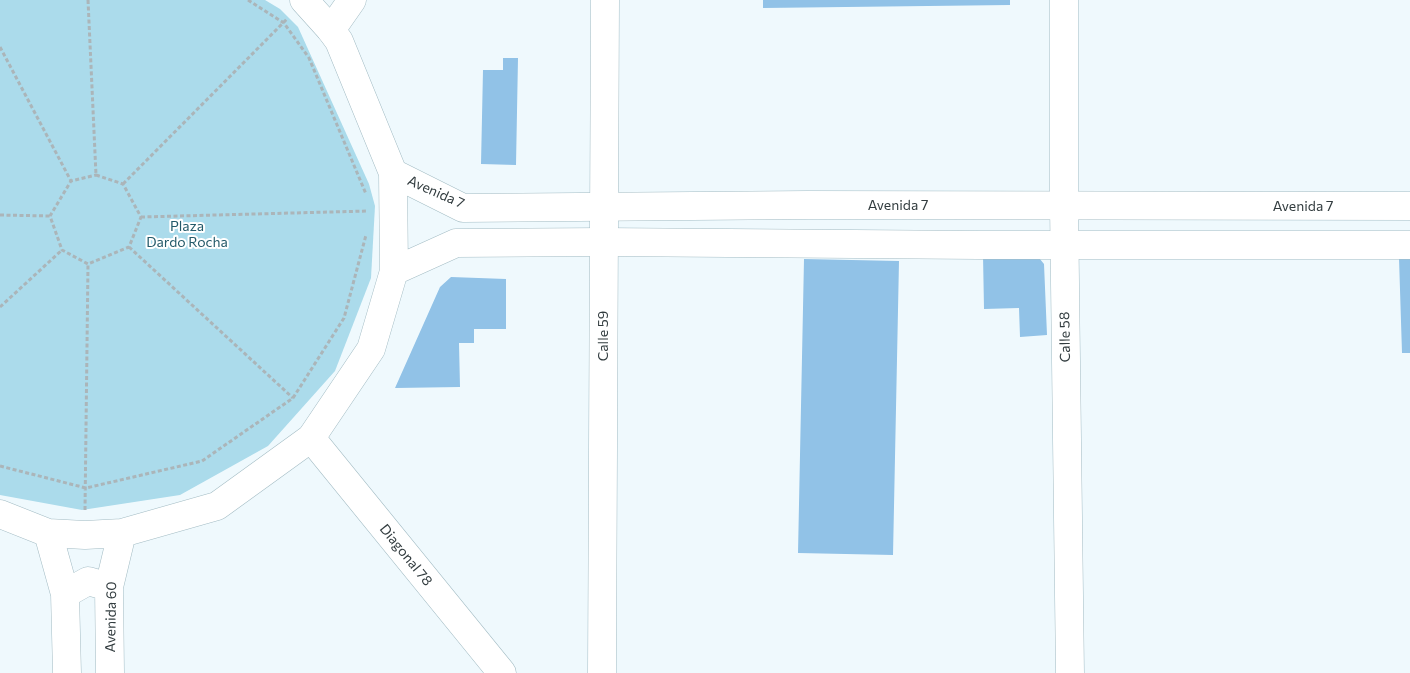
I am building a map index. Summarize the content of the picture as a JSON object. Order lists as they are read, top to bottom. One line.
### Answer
{"streets":{"main road":["Avenida 7","Calle 59","Calle 58","Diagonal 78","Avenida 60"]},"crossings":[["Avenida 7","Calle 59"],["Avenida 7","Calle 58"]],"parks":["Plaza Dardo Rocha"]}
